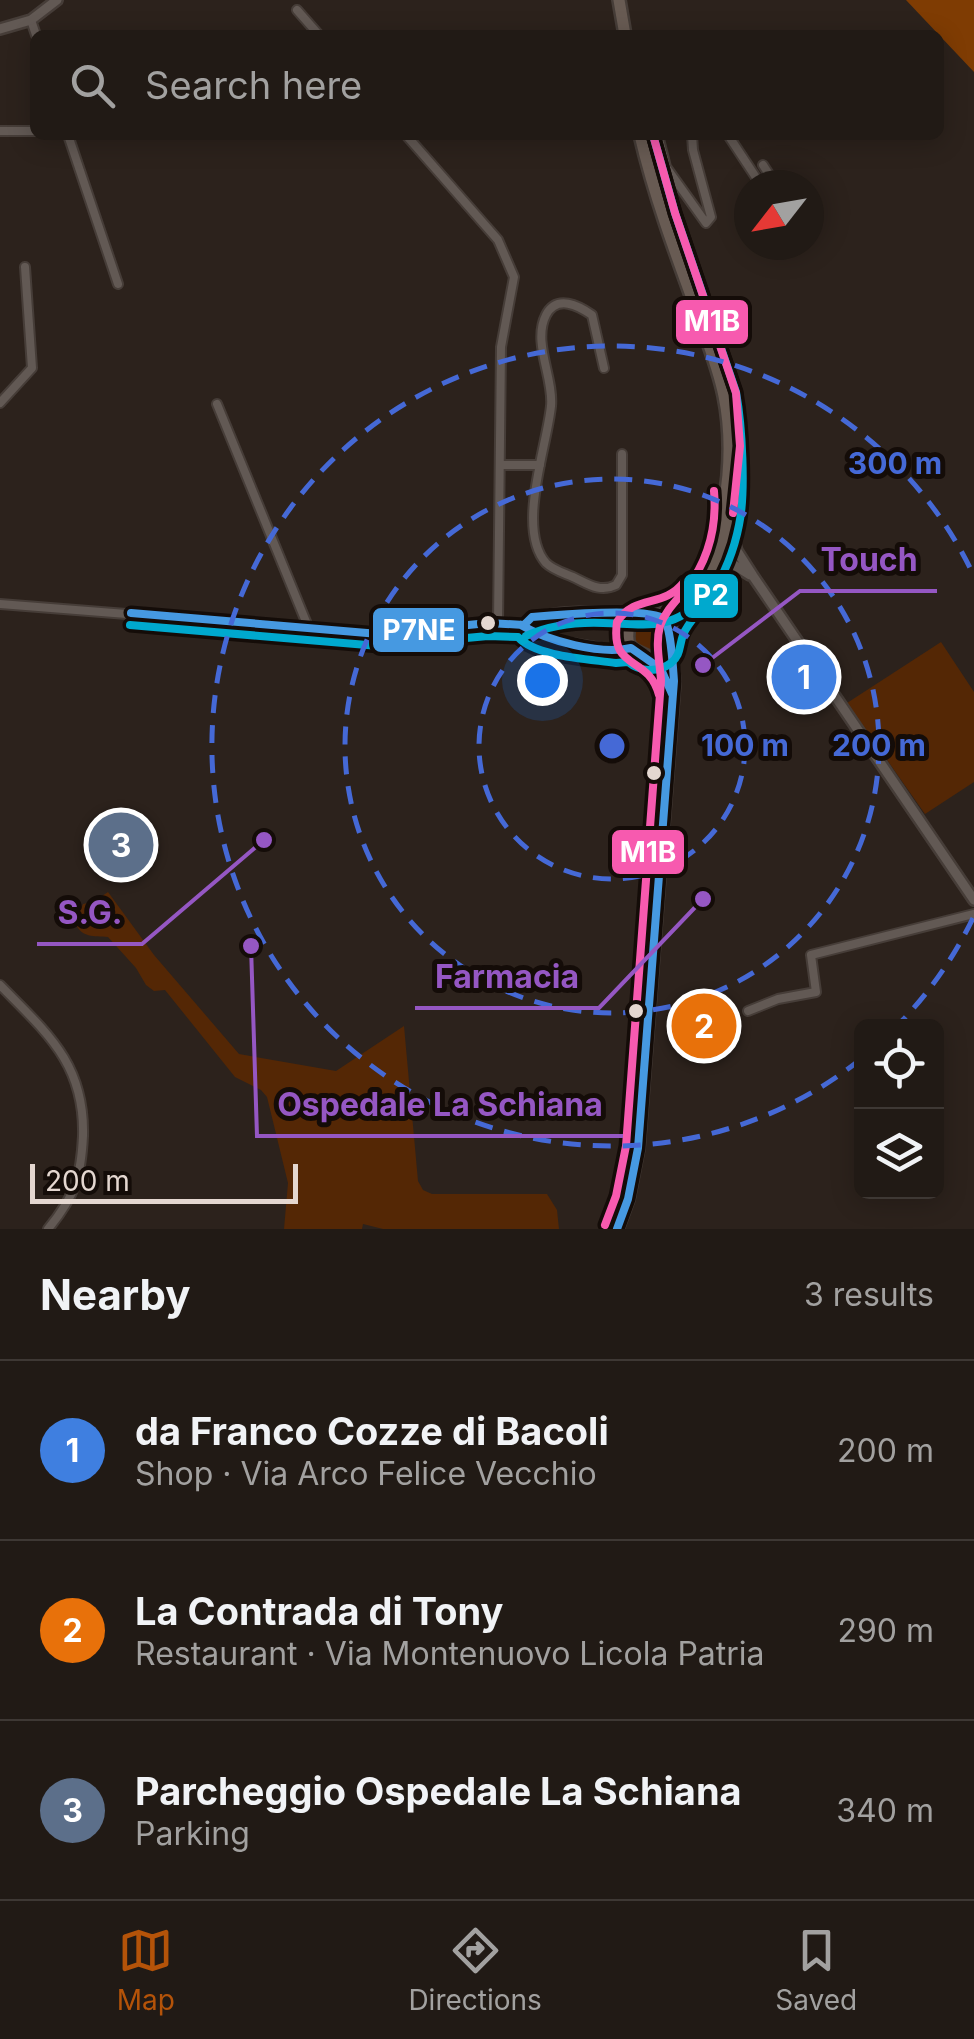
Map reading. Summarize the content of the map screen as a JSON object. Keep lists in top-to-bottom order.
{
  "places": [
    "Touch",
    "S.G.",
    "Farmacia",
    "Ospedale La Schiana"
  ],
  "lines": ["transit line P2", "transit line M1B", "transit line P7NE"],
  "scale_bar": "200 m",
  "north": "bottom left",
  "page": {
    "search": "Search here",
    "pins": ["1", "3", "2"],
    "scale": "200 m",
    "heading": ["Nearby", "3 results"],
    "list": [
      {
        "mark": "1",
        "name": "da Franco Cozze di Bacoli",
        "note": "Shop · Via Arco Felice Vecchio",
        "value": "200 m"
      },
      {
        "mark": "2",
        "name": "La Contrada di Tony",
        "note": "Restaurant · Via Montenuovo Licola Patria",
        "value": "290 m"
      },
      {
        "mark": "3",
        "name": "Parcheggio Ospedale La Schiana",
        "note": "Parking",
        "value": "340 m"
      }
    ],
    "nav": ["Map", "Directions", "Saved"]
  },
  "rings": ["300 m", "100 m", "200 m"]
}
